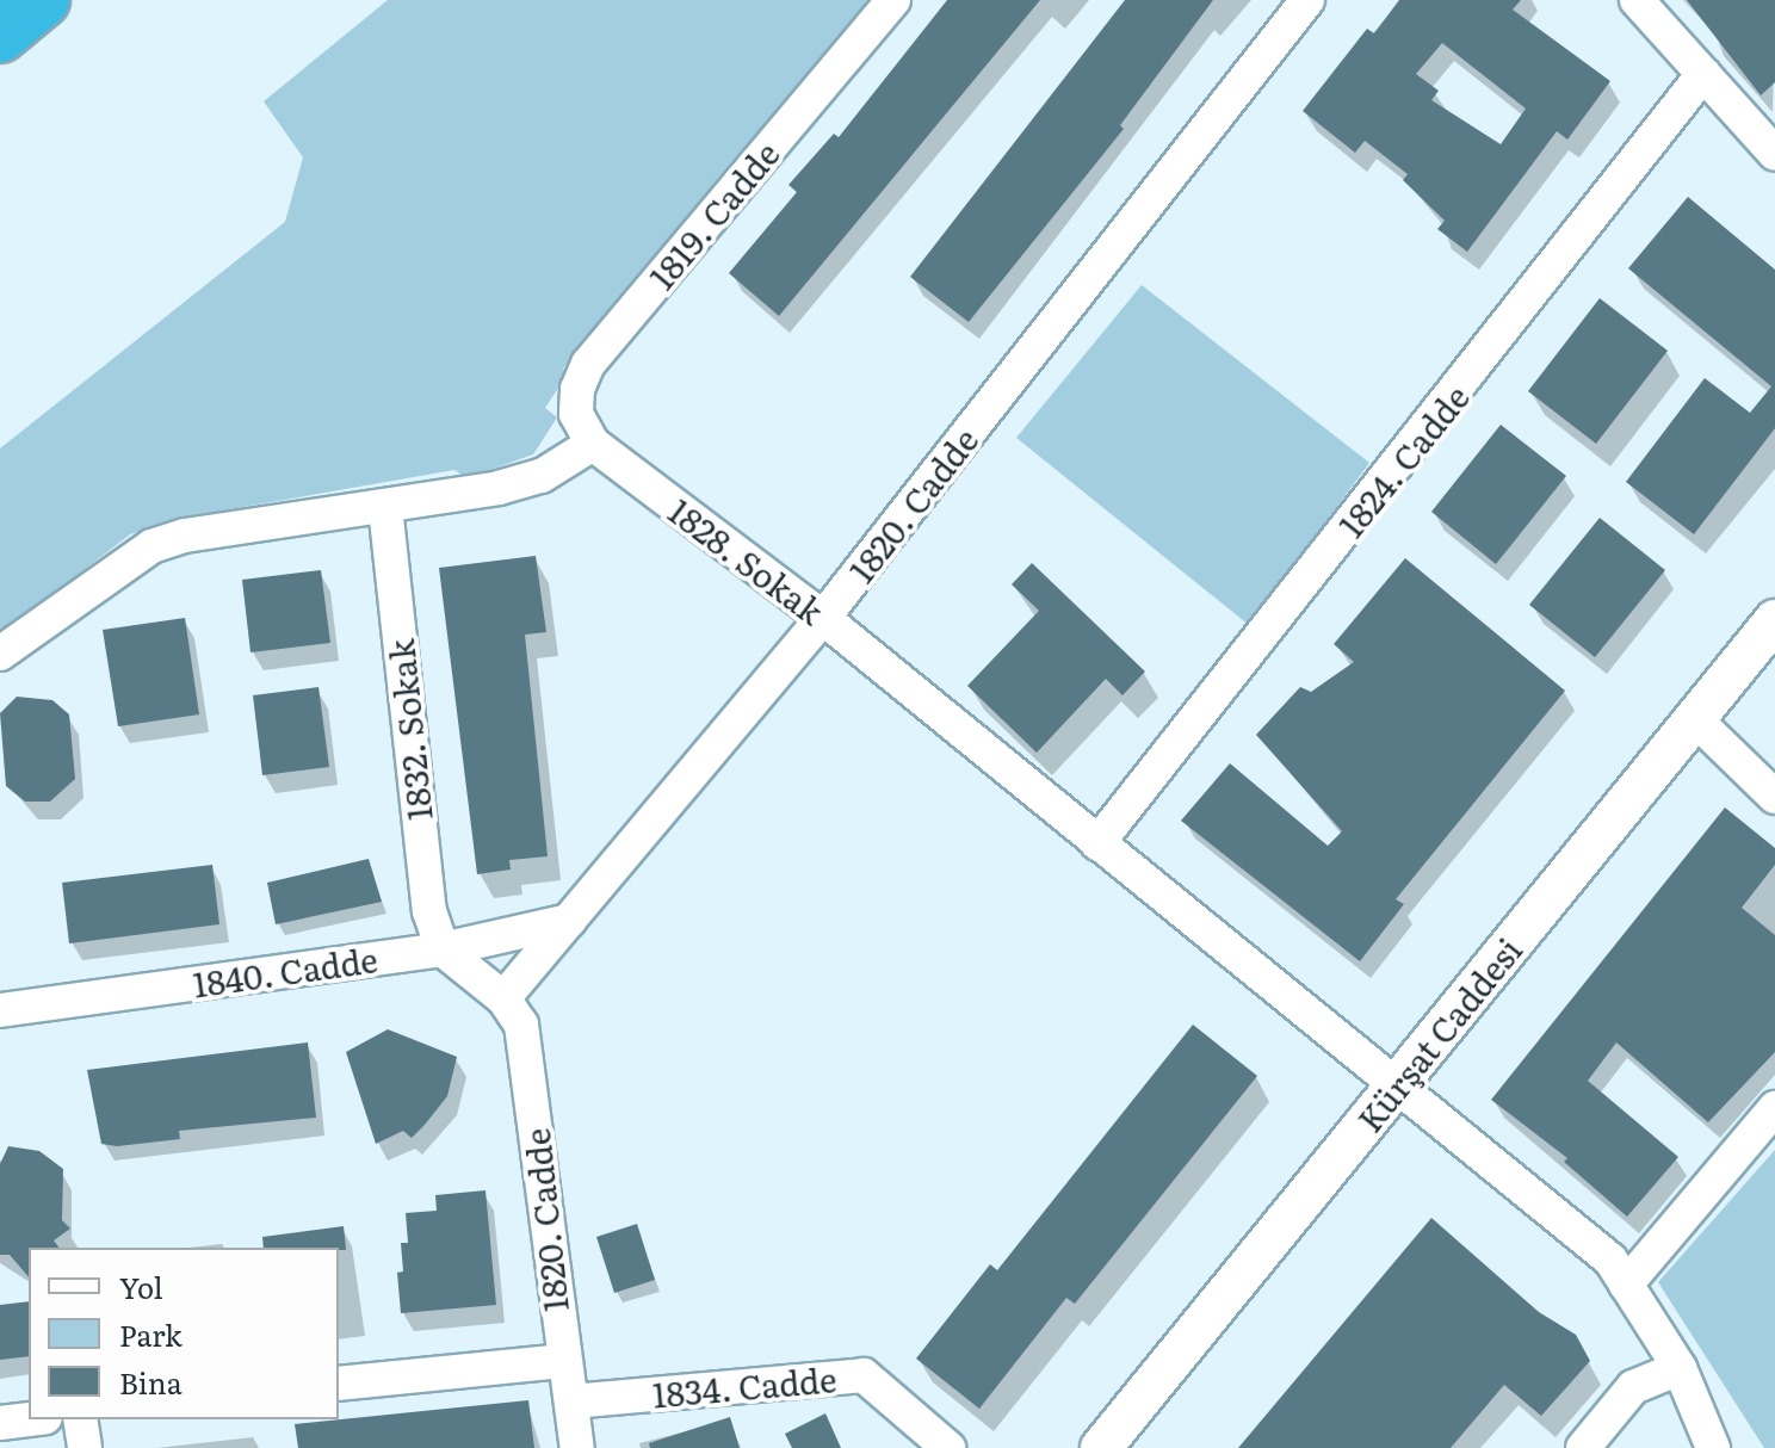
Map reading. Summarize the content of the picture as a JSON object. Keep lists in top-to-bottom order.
{
  "streets": {
    "street": [
      "1819. Cadde",
      "1824. Cadde",
      "1820. Cadde",
      "1828. Sokak",
      "1832. Sokak",
      "1840. Cadde",
      "Kürşat Caddesi",
      "1834. Cadde"
    ]
  },
  "crossings": [
    ["1819. Cadde", "1828. Sokak"],
    ["1824. Cadde", "1828. Sokak"],
    ["1820. Cadde", "1828. Sokak"],
    ["1820. Cadde", "1832. Sokak"],
    ["1820. Cadde", "1840. Cadde"],
    ["1820. Cadde", "1834. Cadde"],
    ["1828. Sokak", "Kürşat Caddesi"],
    ["1832. Sokak", "1840. Cadde"]
  ],
  "legend": ["Yol", "Park", "Bina"]
}
